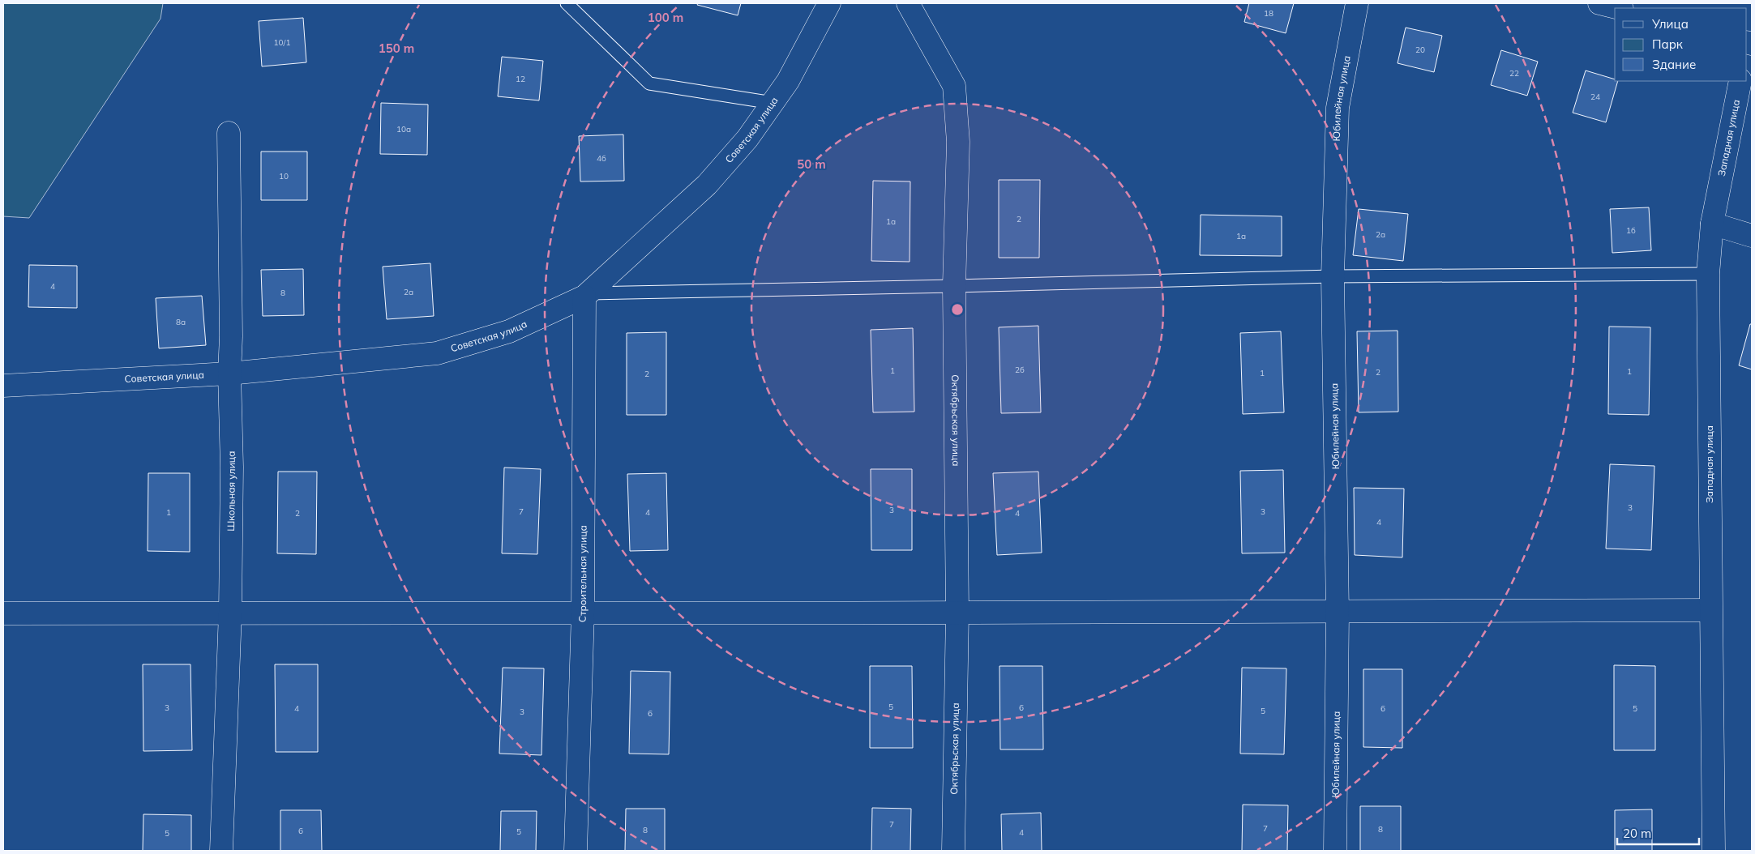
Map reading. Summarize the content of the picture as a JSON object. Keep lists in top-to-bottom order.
{
  "streets": {
    "street": [
      "Юбилейная улица",
      "Советская улица",
      "Западная улица",
      "Октябрьская улица",
      "Школьная улица",
      "Строительная улица"
    ]
  },
  "crossings": [
    ["Советская улица", "Школьная улица"],
    ["Советская улица", "Строительная улица"]
  ],
  "house_numbers": [
    "18",
    "10/1",
    "20",
    "22",
    "12",
    "24",
    "10а",
    "4б",
    "10",
    "2",
    "1а",
    "1б",
    "2а",
    "1а",
    "4",
    "2а",
    "8",
    "8а",
    "2б",
    "1",
    "1",
    "2",
    "1",
    "2",
    "3",
    "3",
    "7",
    "3",
    "1",
    "4",
    "2",
    "4",
    "4",
    "5",
    "3",
    "6",
    "4",
    "6",
    "5",
    "5",
    "3",
    "6",
    "7",
    "7",
    "8",
    "8",
    "6",
    "5",
    "4",
    "5"
  ],
  "legend": ["Улица", "Парк", "Здание"],
  "scale_bar": "20 m",
  "rings": ["100 m", "150 m", "50 m"]
}
